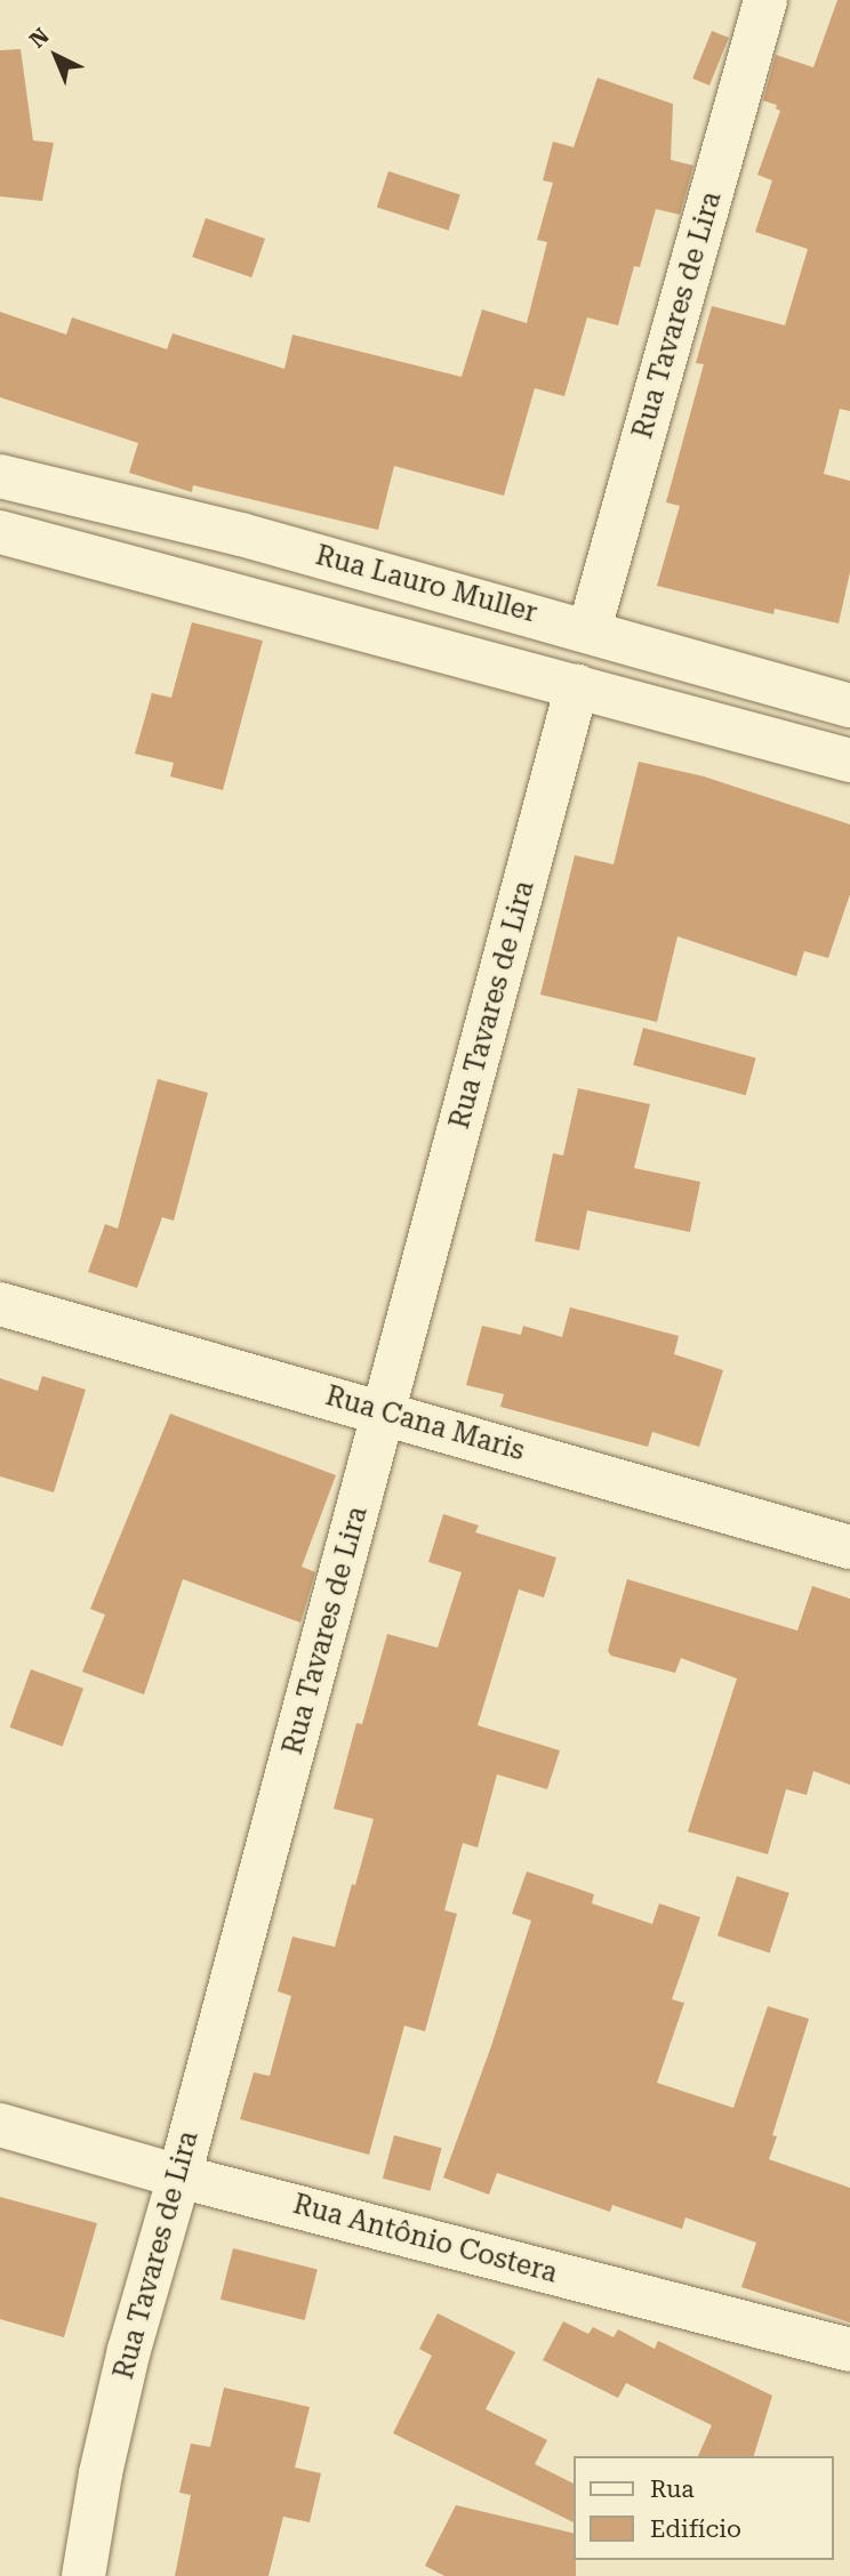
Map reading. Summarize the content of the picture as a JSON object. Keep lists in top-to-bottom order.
{
  "streets": {
    "street": [
      "Rua Tavares de Lira",
      "Rua Lauro Muller",
      "Rua Cana Maris",
      "Rua Antônio Costera"
    ]
  },
  "crossings": [
    ["Rua Tavares de Lira", "Rua Lauro Muller"],
    ["Rua Tavares de Lira", "Rua Cana Maris"],
    ["Rua Tavares de Lira", "Rua Antônio Costera"]
  ],
  "legend": ["Rua", "Edifício"],
  "north": "top left"
}
